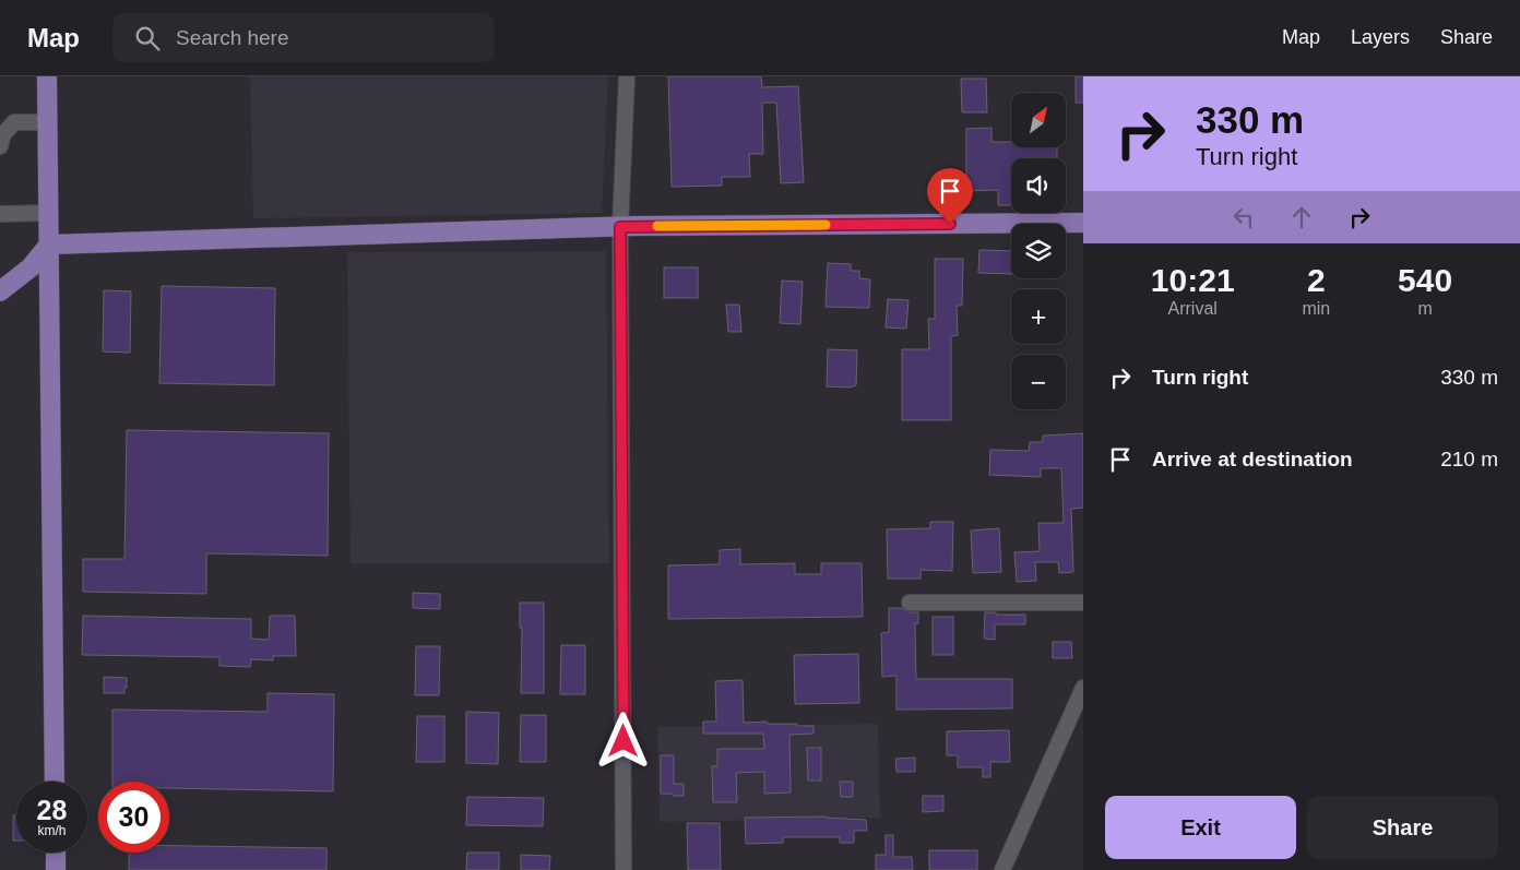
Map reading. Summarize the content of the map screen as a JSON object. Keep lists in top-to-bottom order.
{
  "north": "top right",
  "page": {
    "header": "Map",
    "search": "Search here",
    "nav": ["Map", "Layers", "Share"],
    "turn": ["330 m", "Turn right"],
    "map_buttons": ["+", "−"],
    "eta": [
      "10:21",
      "Arrival",
      "2",
      "min",
      "540",
      "m"
    ],
    "list": [
      {
        "name": "Turn right",
        "value": "330 m"
      },
      {
        "name": "Arrive at destination",
        "value": "210 m"
      }
    ],
    "speed": "28 km/h",
    "limit": "30",
    "buttons": ["Exit", "Share"]
  }
}
